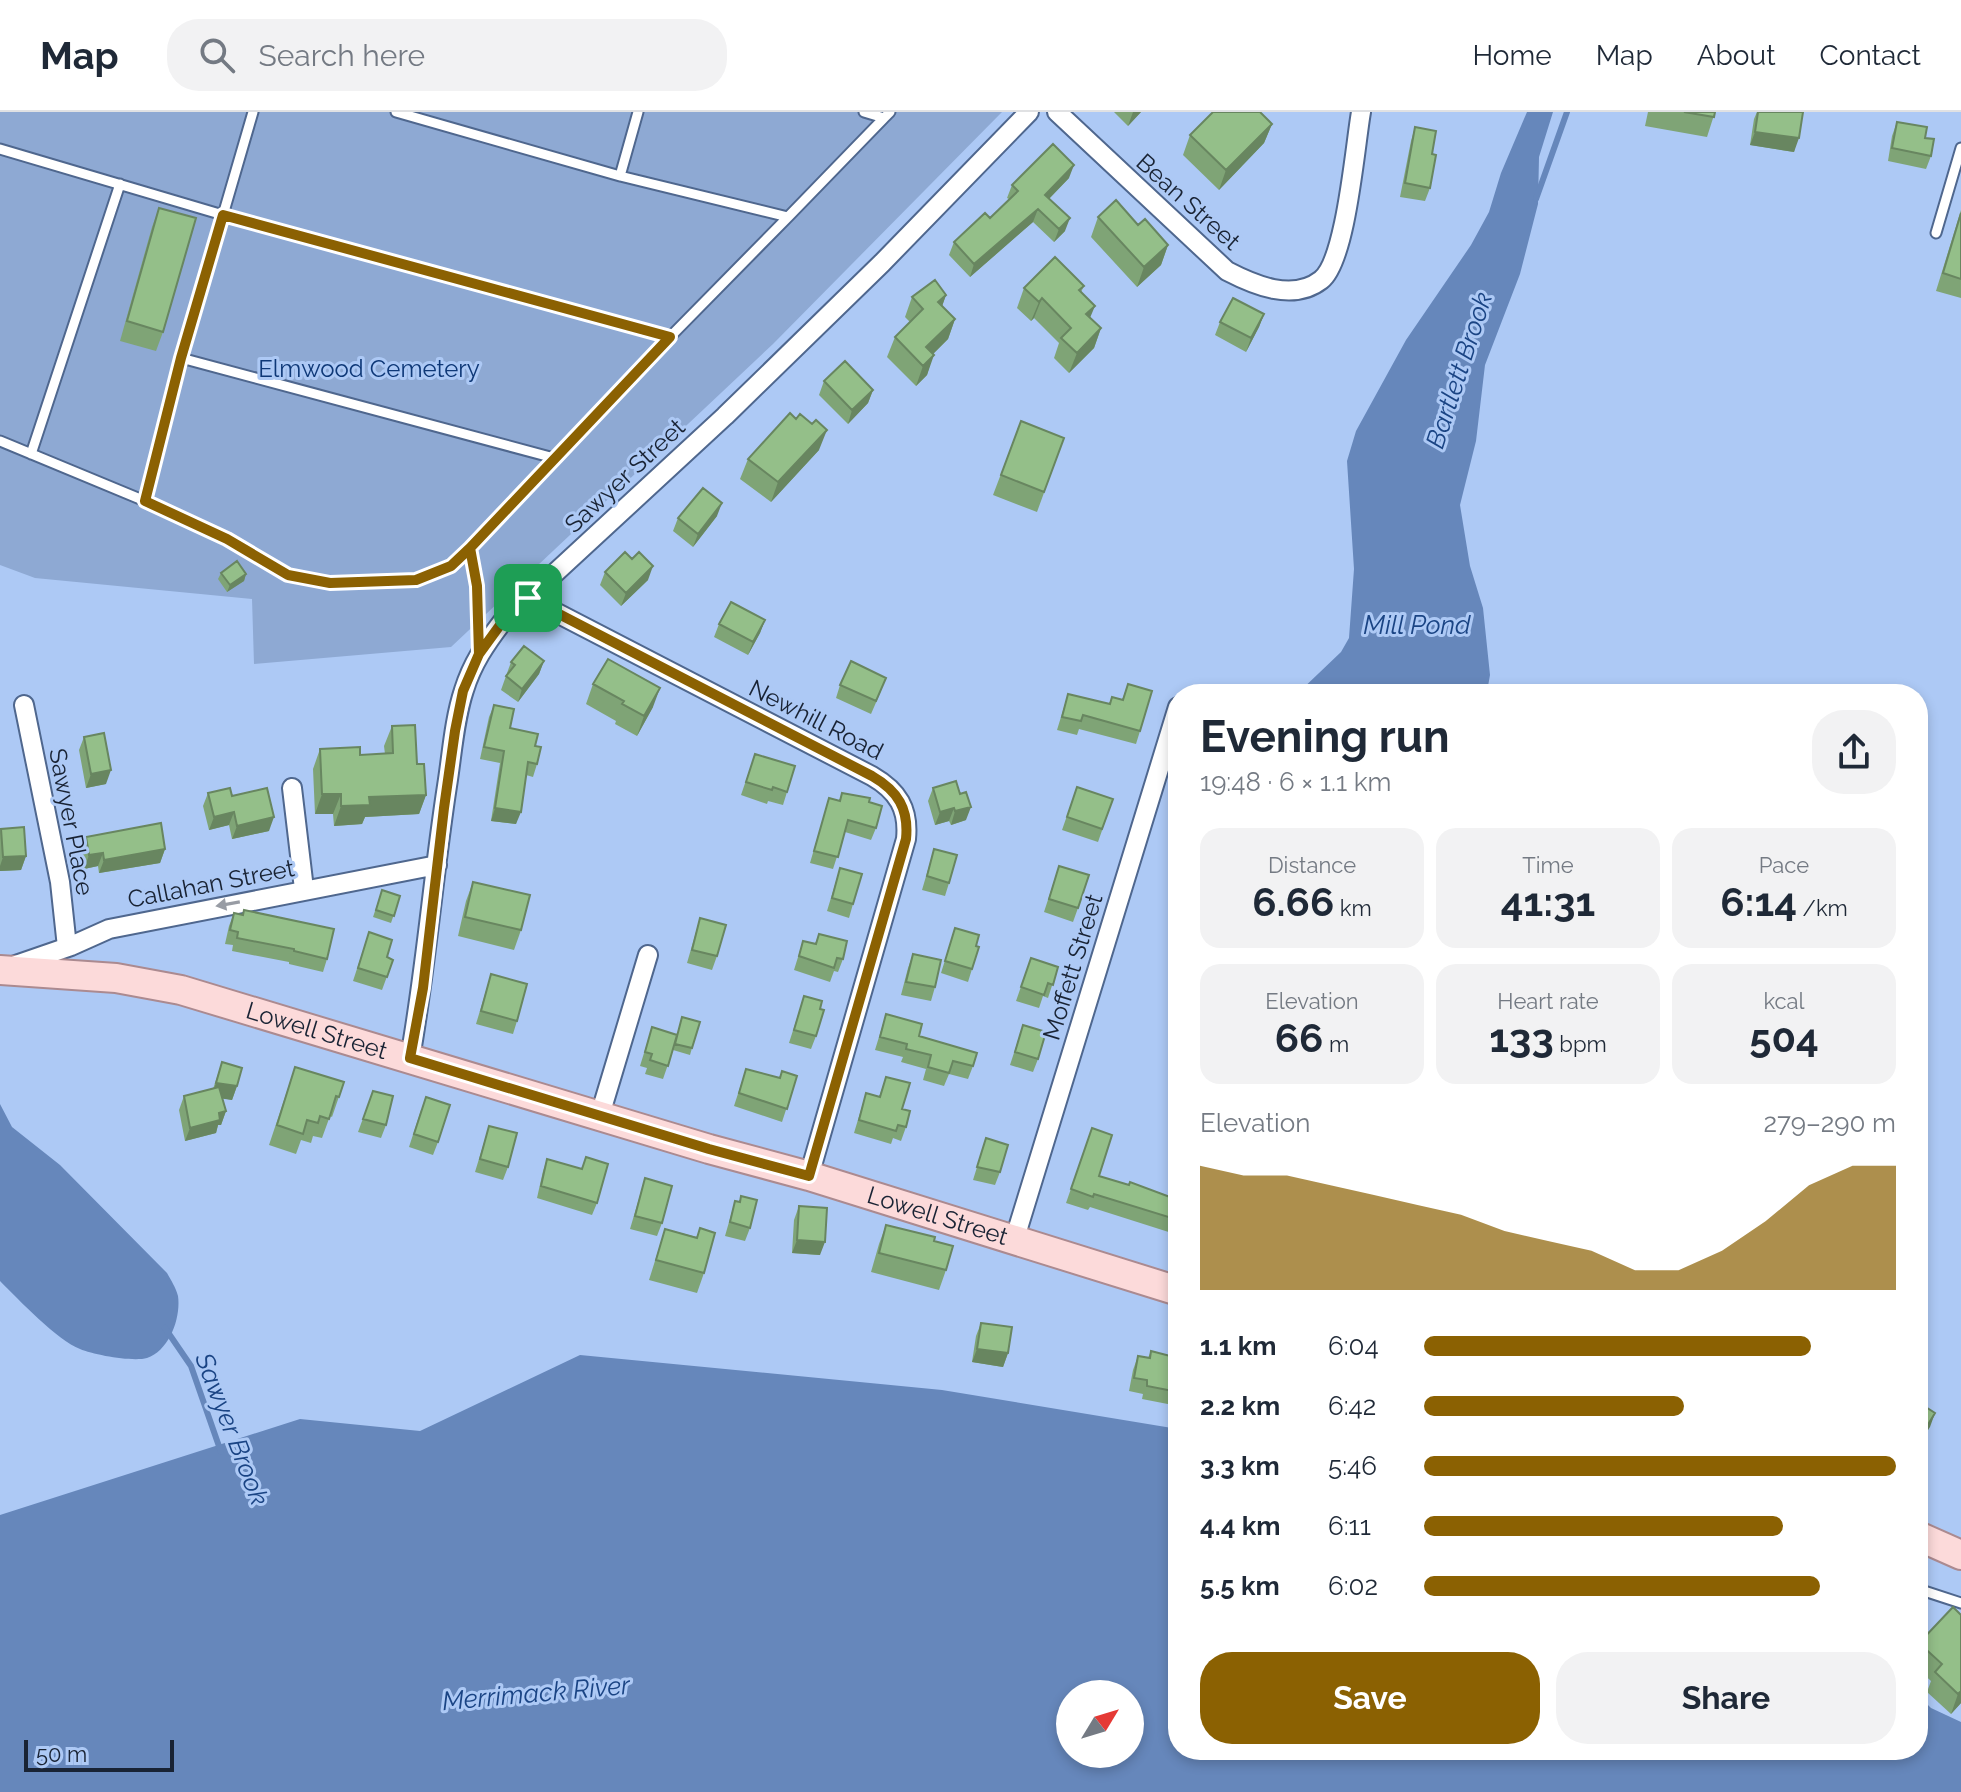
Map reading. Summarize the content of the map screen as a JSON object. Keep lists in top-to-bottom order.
{
  "streets": {
    "main road": ["Lowell Street"],
    "street": [
      "Bean Street",
      "Sawyer Street",
      "Newhill Road",
      "Sawyer Place",
      "Callahan Street",
      "Moffett Street"
    ]
  },
  "crossings": [
    ["Sawyer Street", "Newhill Road"],
    ["Sawyer Street", "Callahan Street"],
    ["Sawyer Street", "Lowell Street"],
    ["Newhill Road", "Lowell Street"],
    ["Sawyer Place", "Callahan Street"],
    ["Callahan Street", "Lowell Street"],
    ["Moffett Street", "Lowell Street"]
  ],
  "one_way": ["Callahan Street"],
  "water": [
    "Bartlett Brook",
    "Mill Pond",
    "Sawyer Brook",
    "Merrimack River"
  ],
  "parks": ["Elmwood Cemetery"],
  "scale_bar": "50 m",
  "north": "top right",
  "page": {
    "header": "Map",
    "search": "Search here",
    "nav": [
      "Home",
      "Map",
      "About",
      "Contact"
    ],
    "heading": ["Evening run", "19:48 · 6 × 1.1 km"],
    "stats": [
      ["Distance", "6.66 km"],
      ["Time", "41:31"],
      ["Pace", "6:14 /km"],
      ["Elevation", "66 m"],
      ["Heart rate", "133 bpm"],
      ["kcal", "504"]
    ],
    "chart": ["Elevation", "279–290 m"],
    "list": [
      {
        "name": "1.1 km",
        "note": "6:04"
      },
      {
        "name": "2.2 km",
        "note": "6:42"
      },
      {
        "name": "3.3 km",
        "note": "5:46"
      },
      {
        "name": "4.4 km",
        "note": "6:11"
      },
      {
        "name": "5.5 km",
        "note": "6:02"
      }
    ],
    "buttons": ["Save", "Share"],
    "scale": "50 m"
  }
}
